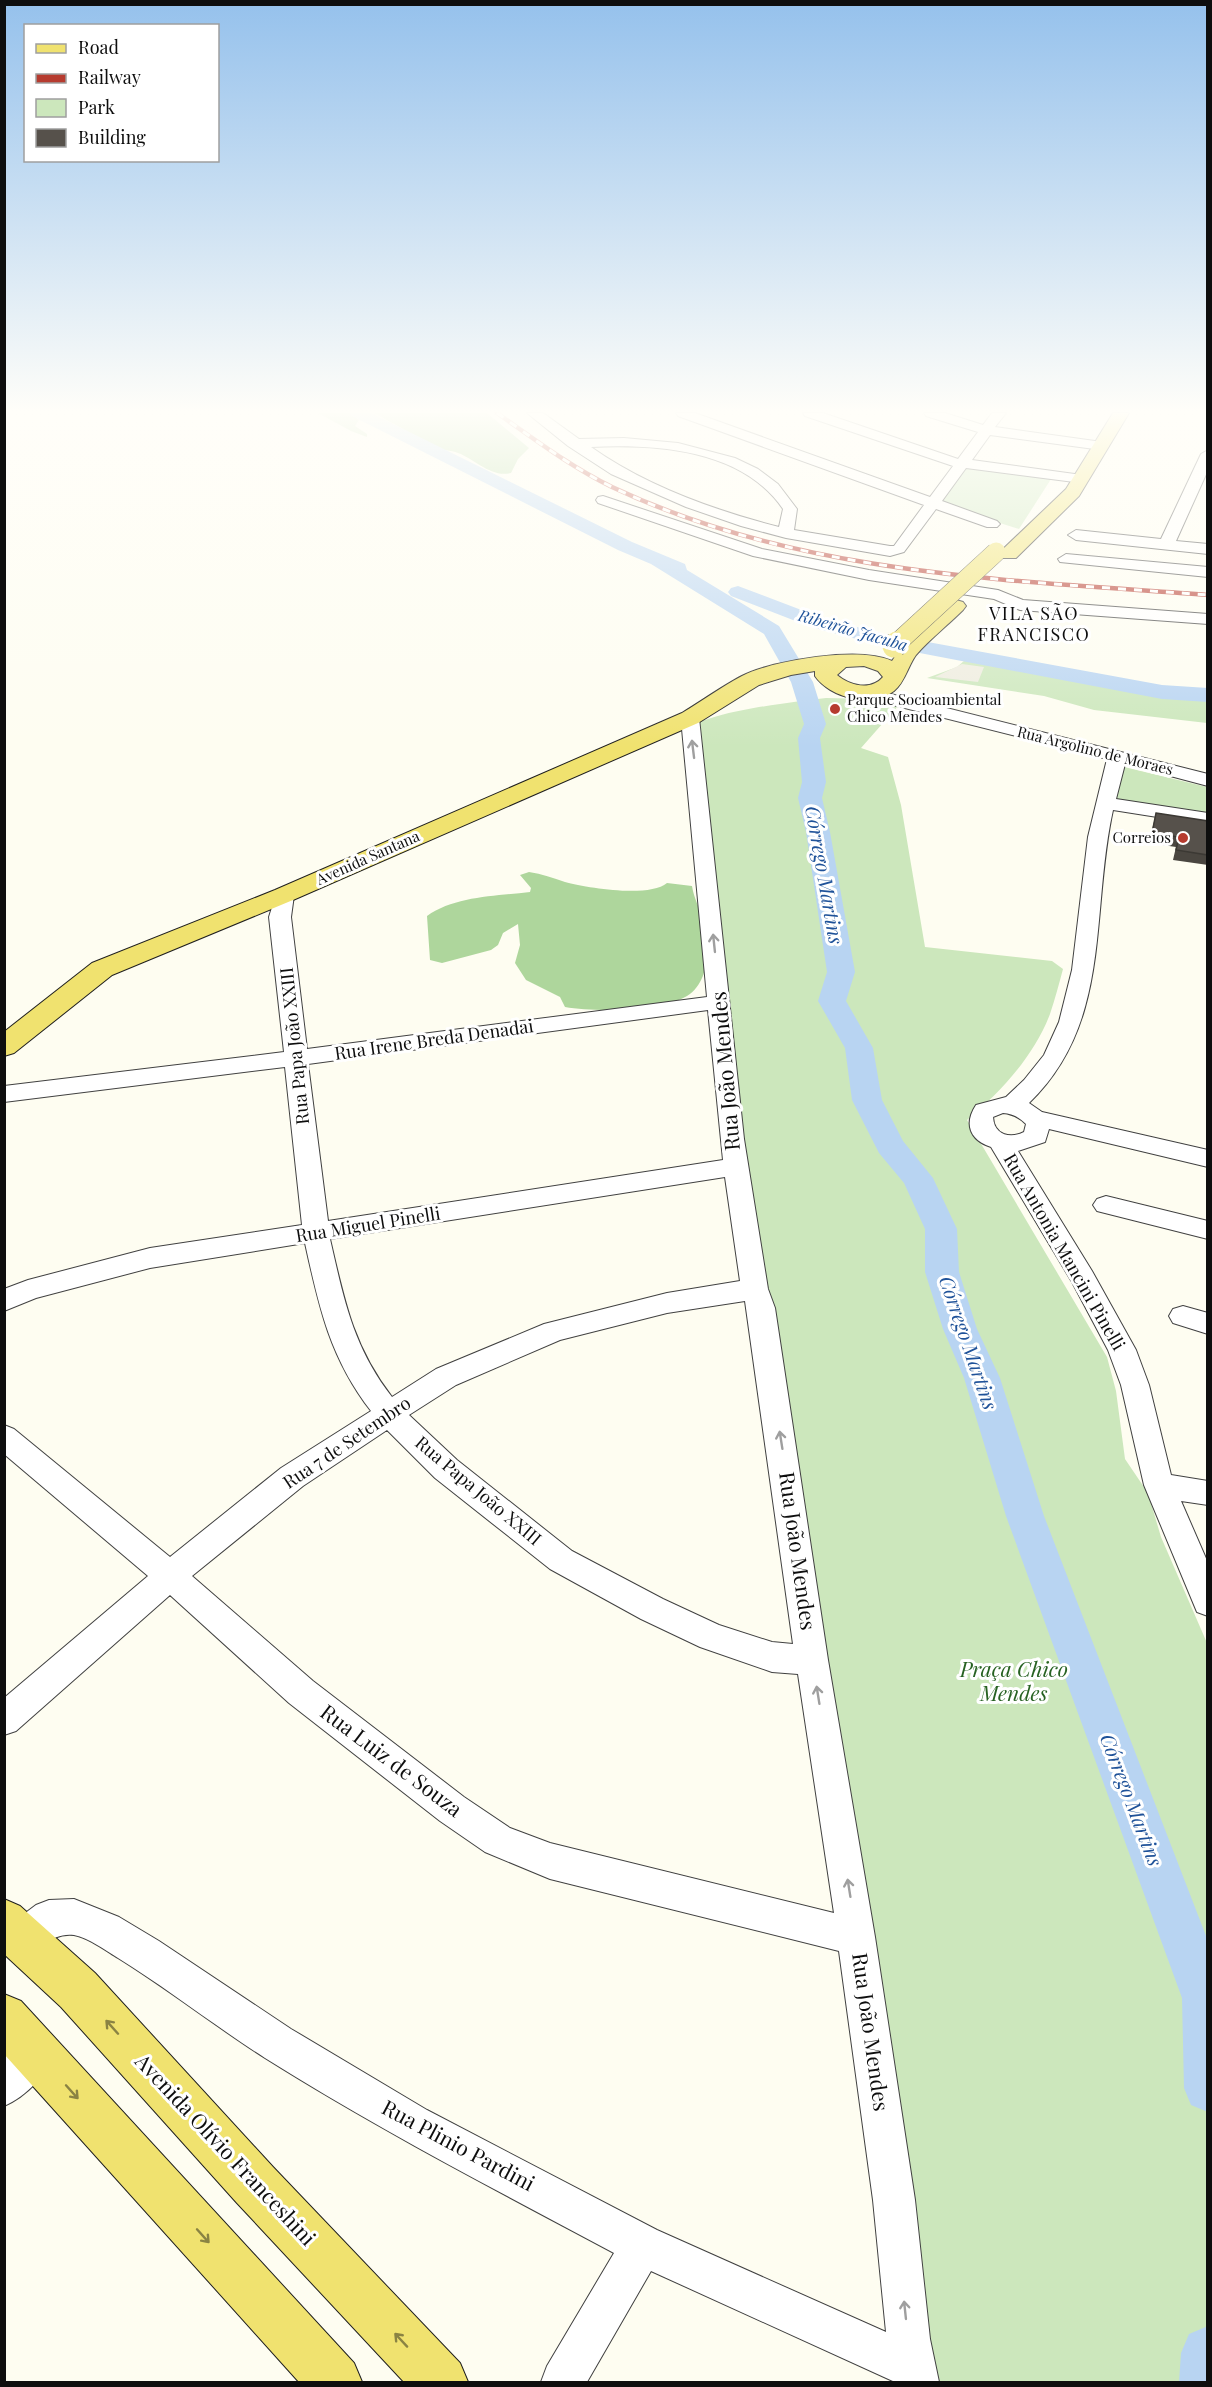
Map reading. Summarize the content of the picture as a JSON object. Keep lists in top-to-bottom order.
{
  "streets": {
    "main road": ["Avenida Santana", "Avenida Olívio Franceshini"],
    "street": [
      "Rua Argolino de Moraes",
      "Rua Irene Breda Denadai",
      "Rua Papa João XXIII",
      "Rua João Mendes",
      "Rua Miguel Pinelli",
      "Rua Antonia Mancini Pinelli",
      "Rua 7 de Setembro",
      "Rua Luiz de Souza",
      "Rua Plinio Pardini"
    ]
  },
  "crossings": [
    ["Rua Argolino de Moraes", "Avenida Santana"],
    ["Avenida Santana", "Rua Papa João XXIII"],
    ["Avenida Santana", "Rua João Mendes"],
    ["Rua Irene Breda Denadai", "Rua Papa João XXIII"],
    ["Rua Irene Breda Denadai", "Rua João Mendes"],
    ["Rua Papa João XXIII", "Rua João Mendes"],
    ["Rua Papa João XXIII", "Rua Miguel Pinelli"],
    ["Rua Papa João XXIII", "Rua 7 de Setembro"],
    ["Rua João Mendes", "Rua Miguel Pinelli"],
    ["Rua João Mendes", "Rua 7 de Setembro"],
    ["Rua João Mendes", "Rua Luiz de Souza"],
    ["Rua João Mendes", "Rua Plinio Pardini"],
    ["Rua 7 de Setembro", "Rua Luiz de Souza"],
    ["Rua Plinio Pardini", "Avenida Olívio Franceshini"]
  ],
  "one_way": ["Rua João Mendes"],
  "districts": ["VILA SÃO FRANCISCO"],
  "water": ["Ribeirão Jacuba", "Córrego Martins"],
  "parks": ["Praça Chico Mendes"],
  "places": ["Parque Socioambiental Chico Mendes", "Correios"],
  "legend": [
    "Road",
    "Railway",
    "Park",
    "Building"
  ]
}
